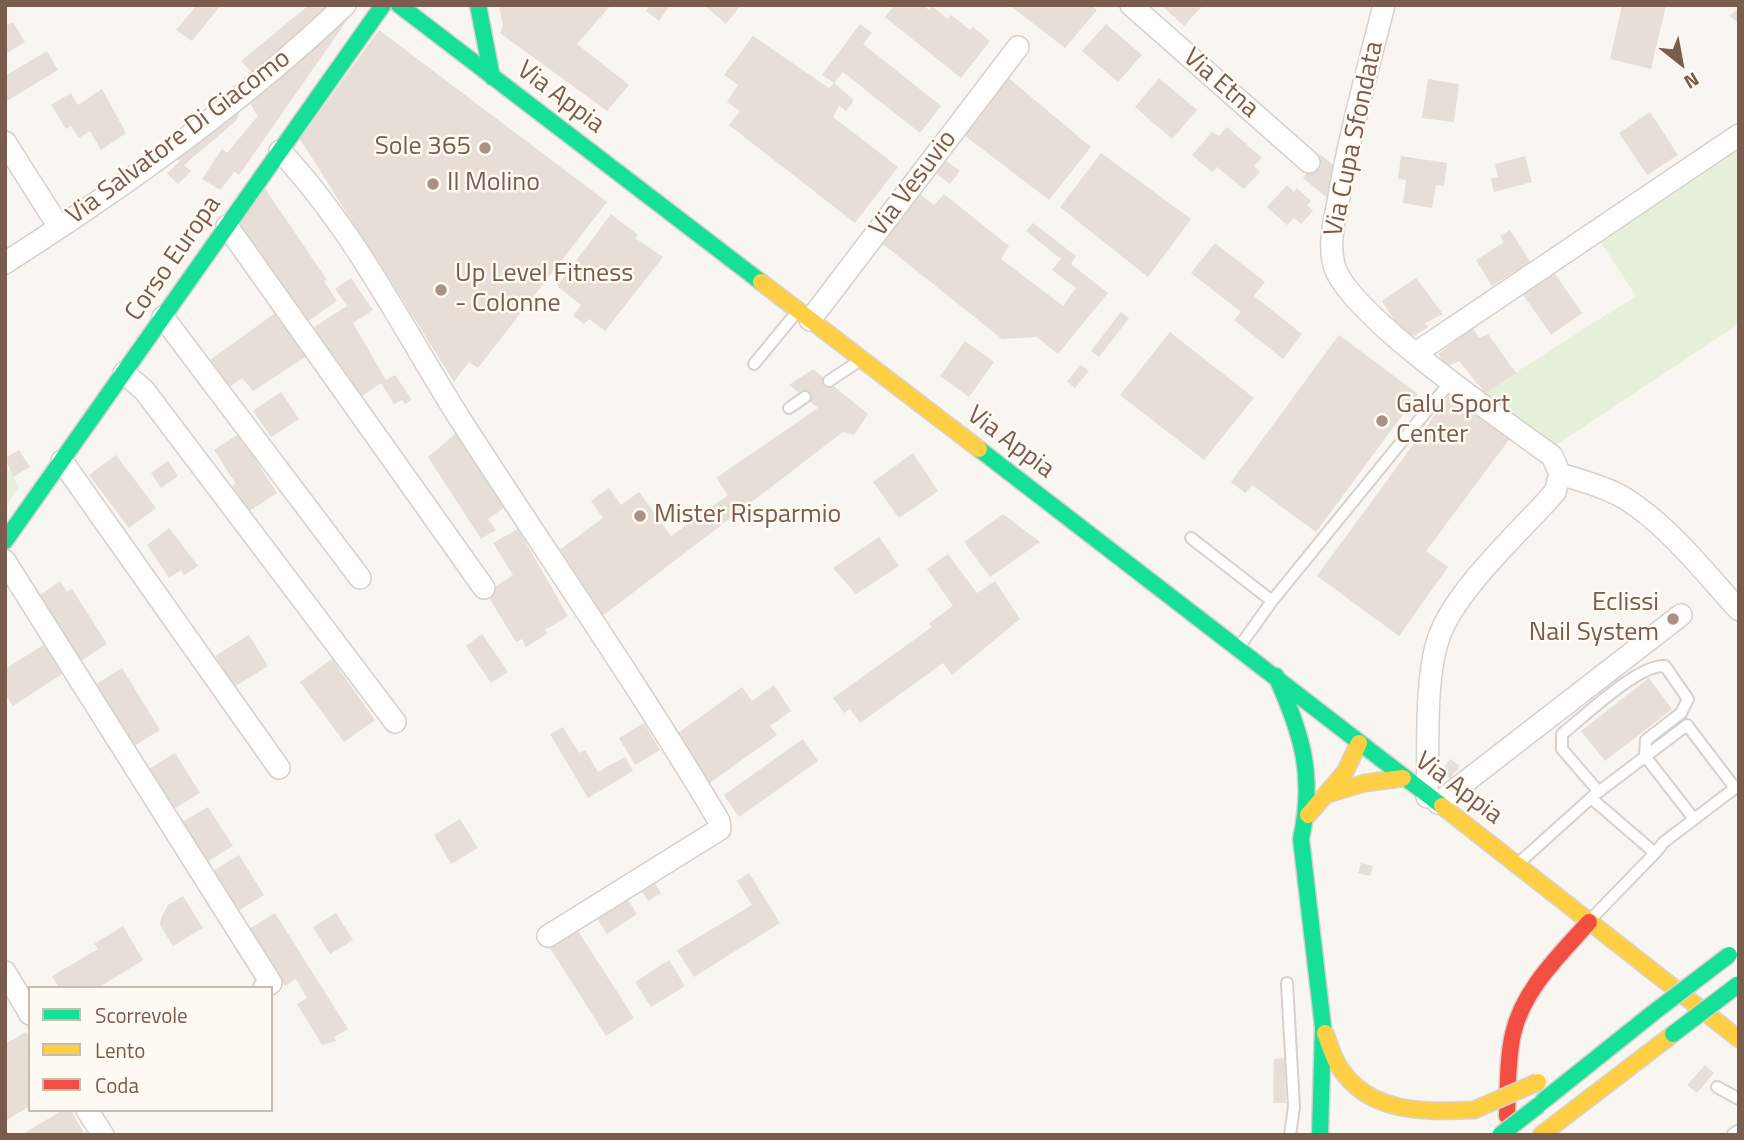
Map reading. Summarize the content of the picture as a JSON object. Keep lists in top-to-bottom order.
{
  "streets": {
    "main road": ["Via Appia", "Corso Europa"],
    "street": [
      "Via Etna",
      "Via Salvatore Di Giacomo",
      "Via Cupa Sfondata",
      "Via Vesuvio"
    ]
  },
  "crossings": [
    ["Via Appia", "Via Vesuvio"]
  ],
  "places": [
    "Sole 365",
    "Il Molino",
    "Up Level Fitness - Colonne",
    "Galu Sport Center",
    "Mister Risparmio",
    "Eclissi Nail System"
  ],
  "legend": ["Scorrevole", "Lento", "Coda"],
  "north": "bottom right"
}
